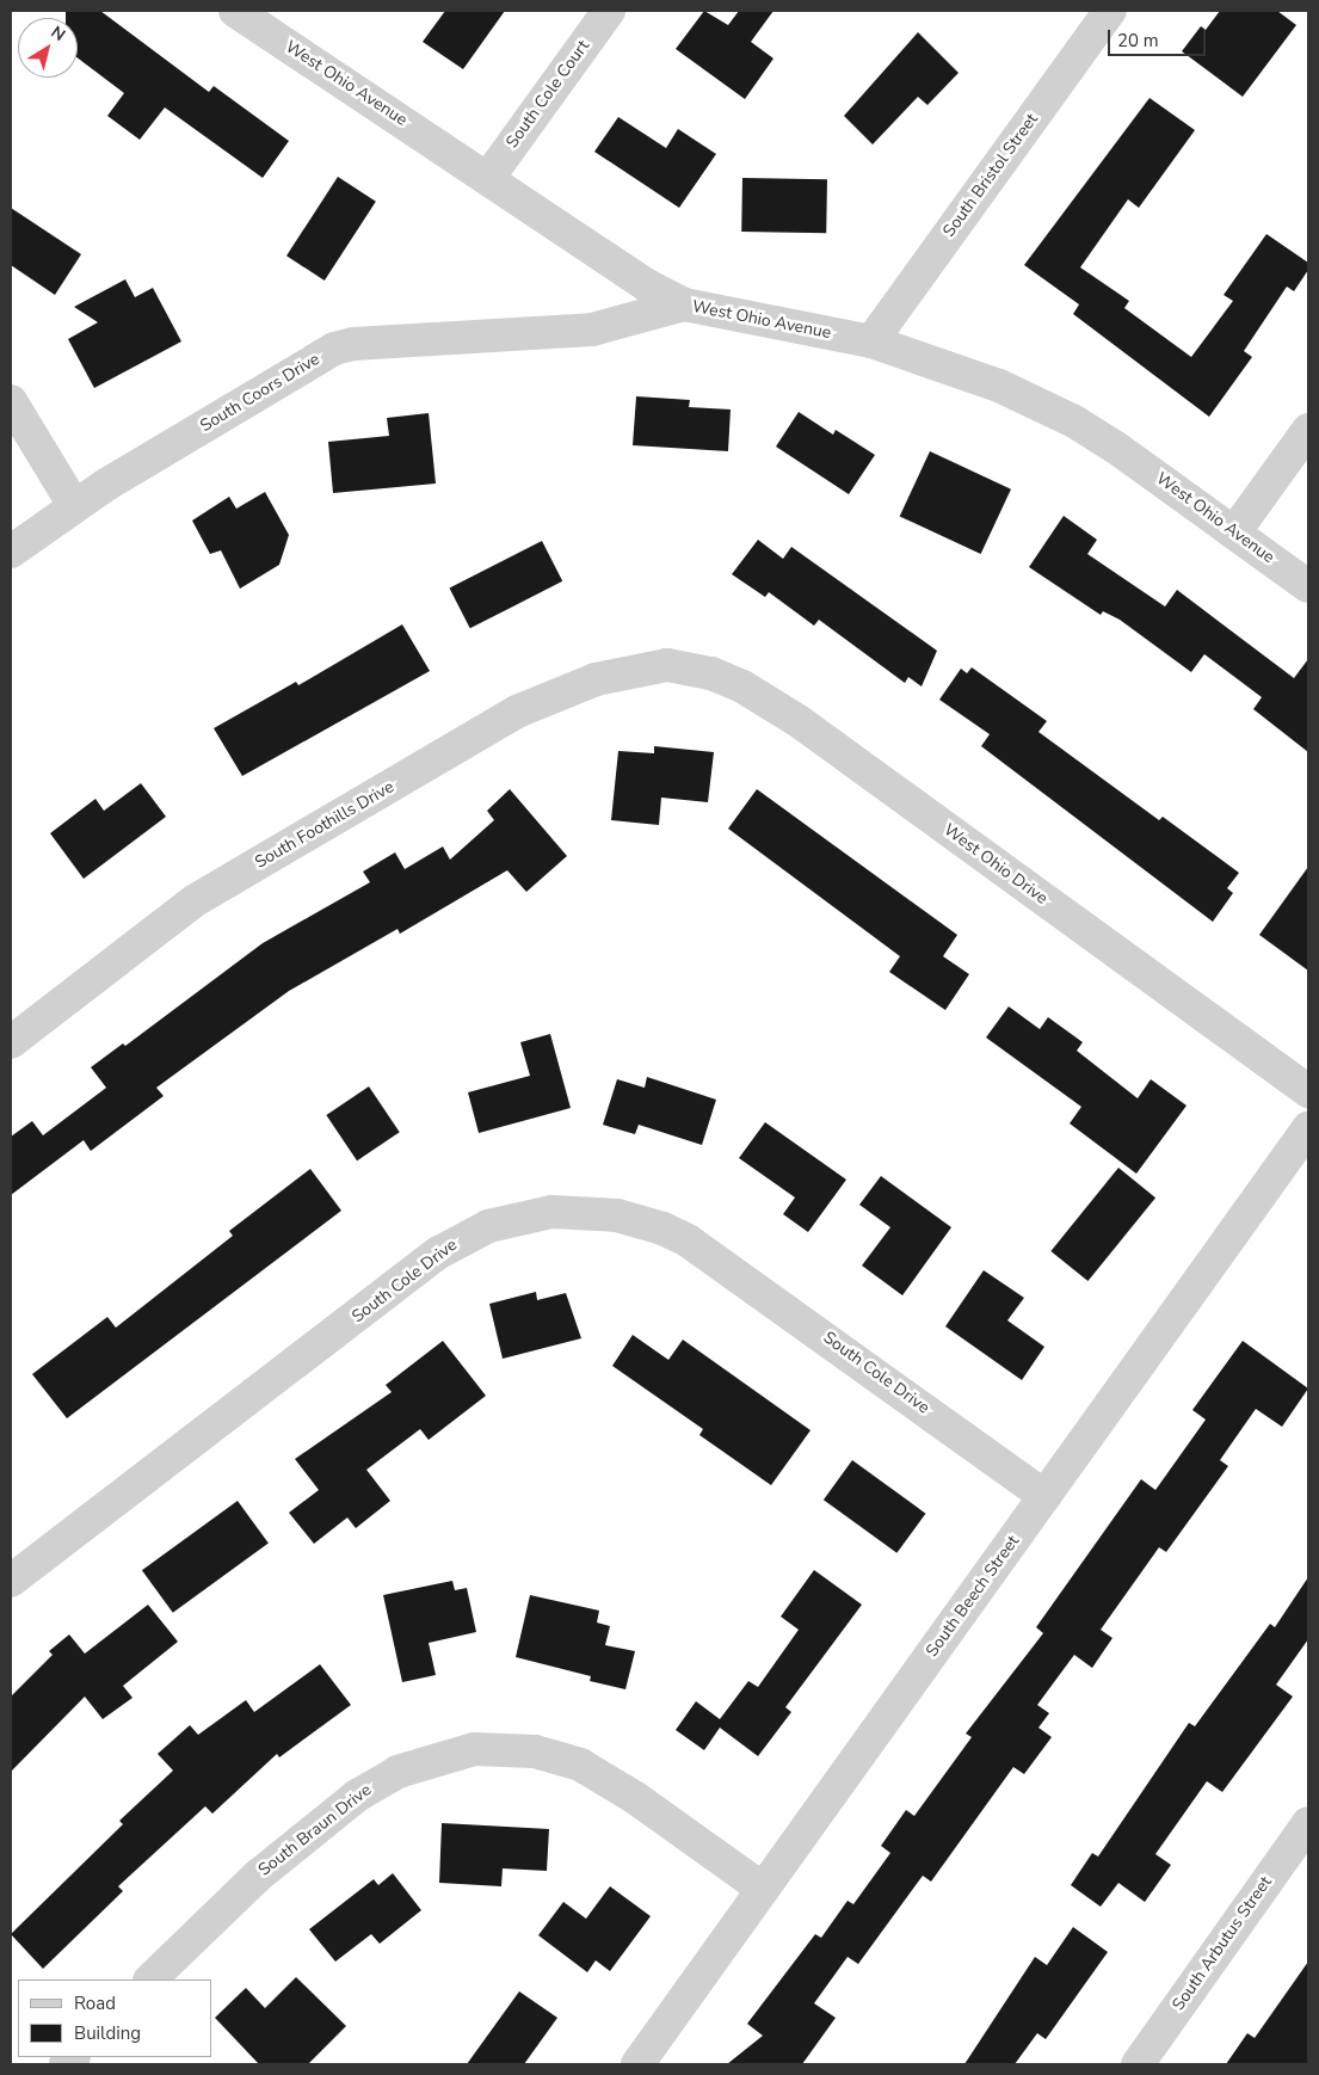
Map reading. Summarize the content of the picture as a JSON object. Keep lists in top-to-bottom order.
{
  "streets": {
    "street": [
      "West Ohio Avenue",
      "South Cole Court",
      "South Bristol Street",
      "South Coors Drive",
      "South Foothills Drive",
      "West Ohio Drive",
      "South Cole Drive",
      "South Beech Street",
      "South Braun Drive",
      "South Arbutus Street"
    ]
  },
  "crossings": [
    ["West Ohio Avenue", "South Cole Court"],
    ["West Ohio Avenue", "South Bristol Street"],
    ["West Ohio Avenue", "South Coors Drive"],
    ["South Foothills Drive", "West Ohio Drive"],
    ["South Cole Drive", "South Beech Street"],
    ["South Beech Street", "South Braun Drive"]
  ],
  "legend": ["Road", "Building"],
  "scale_bar": "20 m",
  "north": "top right"
}
